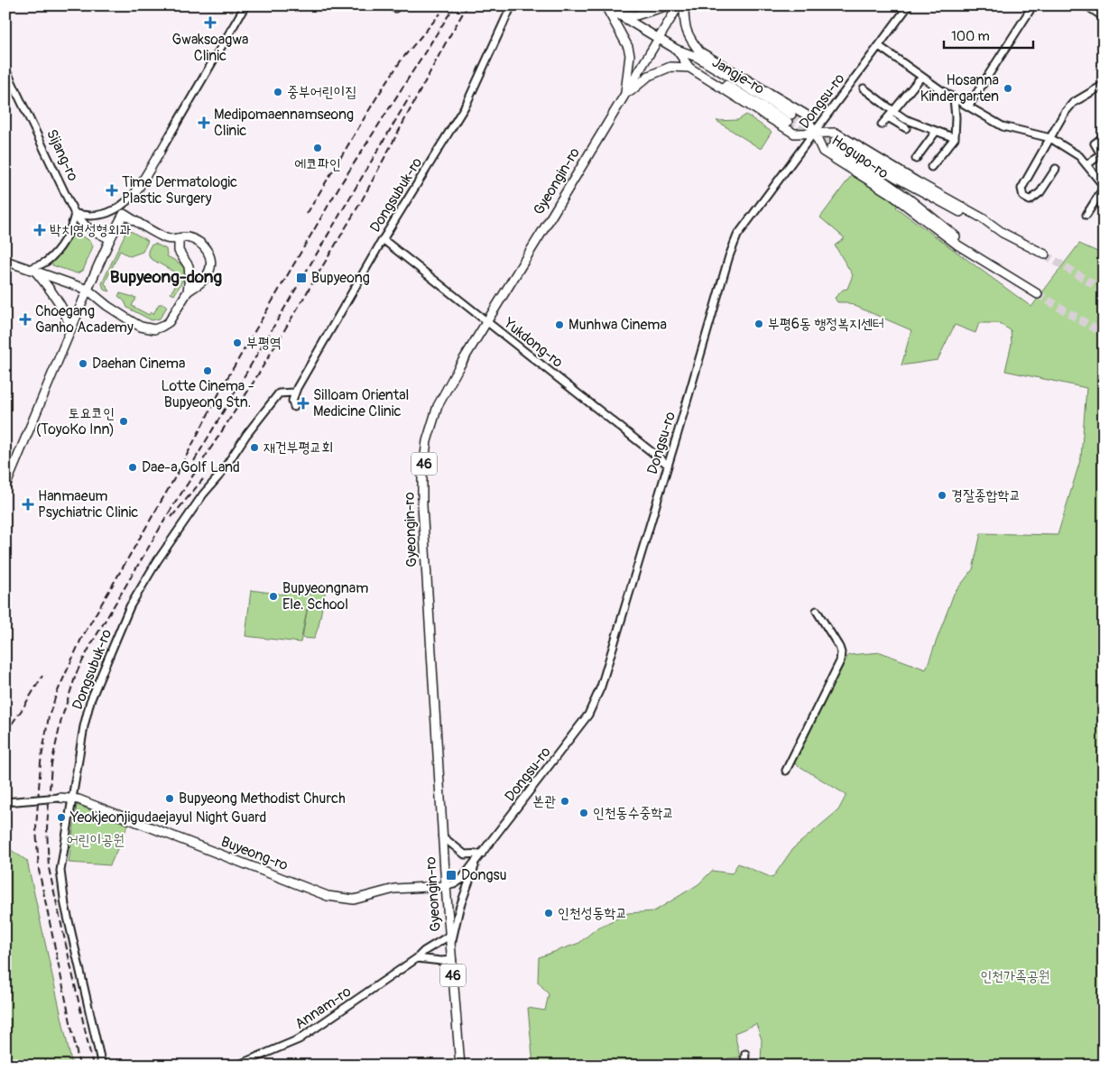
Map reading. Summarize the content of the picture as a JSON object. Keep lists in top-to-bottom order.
{
  "streets": {
    "main road": [
      "Jangje-ro",
      "Sijang-ro",
      "Hogupo-ro",
      "Gyeongin-ro",
      "46",
      "Buyeong-ro"
    ],
    "street": [
      "Dongsu-ro",
      "Dongsubuk-ro",
      "Yukdong-ro",
      "Annam-ro"
    ]
  },
  "crossings": [
    ["Jangje-ro", "Gyeongin-ro"],
    ["Dongsu-ro", "Hogupo-ro"],
    ["Dongsu-ro", "Gyeongin-ro"],
    ["Dongsu-ro", "Yukdong-ro"],
    ["Dongsu-ro", "Buyeong-ro"],
    ["Gyeongin-ro", "Yukdong-ro"],
    ["Gyeongin-ro", "Buyeong-ro"],
    ["Gyeongin-ro", "Annam-ro"],
    ["Dongsubuk-ro", "Yukdong-ro"],
    ["Dongsubuk-ro", "Buyeong-ro"]
  ],
  "districts": ["Bupyeong-dong"],
  "parks": ["어린이공원", "인천가족공원"],
  "places": {
    "health": [
      "Gwaksoagwa Clinic",
      "Medipomaennamseong Clinic",
      "Time Dermatologic Plastic Surgery",
      "박치영성형외과",
      "Choegang Ganho Academy",
      "Silloam Oriental Medicine Clinic",
      "Hanmaeum Psychiatric Clinic"
    ],
    "other": [
      "Hosanna Kindergarten",
      "중부어린이집",
      "에코파인",
      "부평6동 행정복지센터",
      "Munhwa Cinema",
      "부평역",
      "Daehan Cinema",
      "Lotte Cinema - Bupyeong Stn.",
      "토요코인 (ToyoKo Inn)",
      "재건부평교회",
      "Dae-a Golf Land",
      "경잘종합학교",
      "Bupyeongnam Ele. School",
      "Bupyeong Methodist Church",
      "본관",
      "인천동수중학교",
      "Yeokjeonjigudaejayul Night Guard",
      "인천성동학교"
    ],
    "transit": ["Bupyeong", "Dongsu"]
  },
  "scale_bar": "100 m"
}
